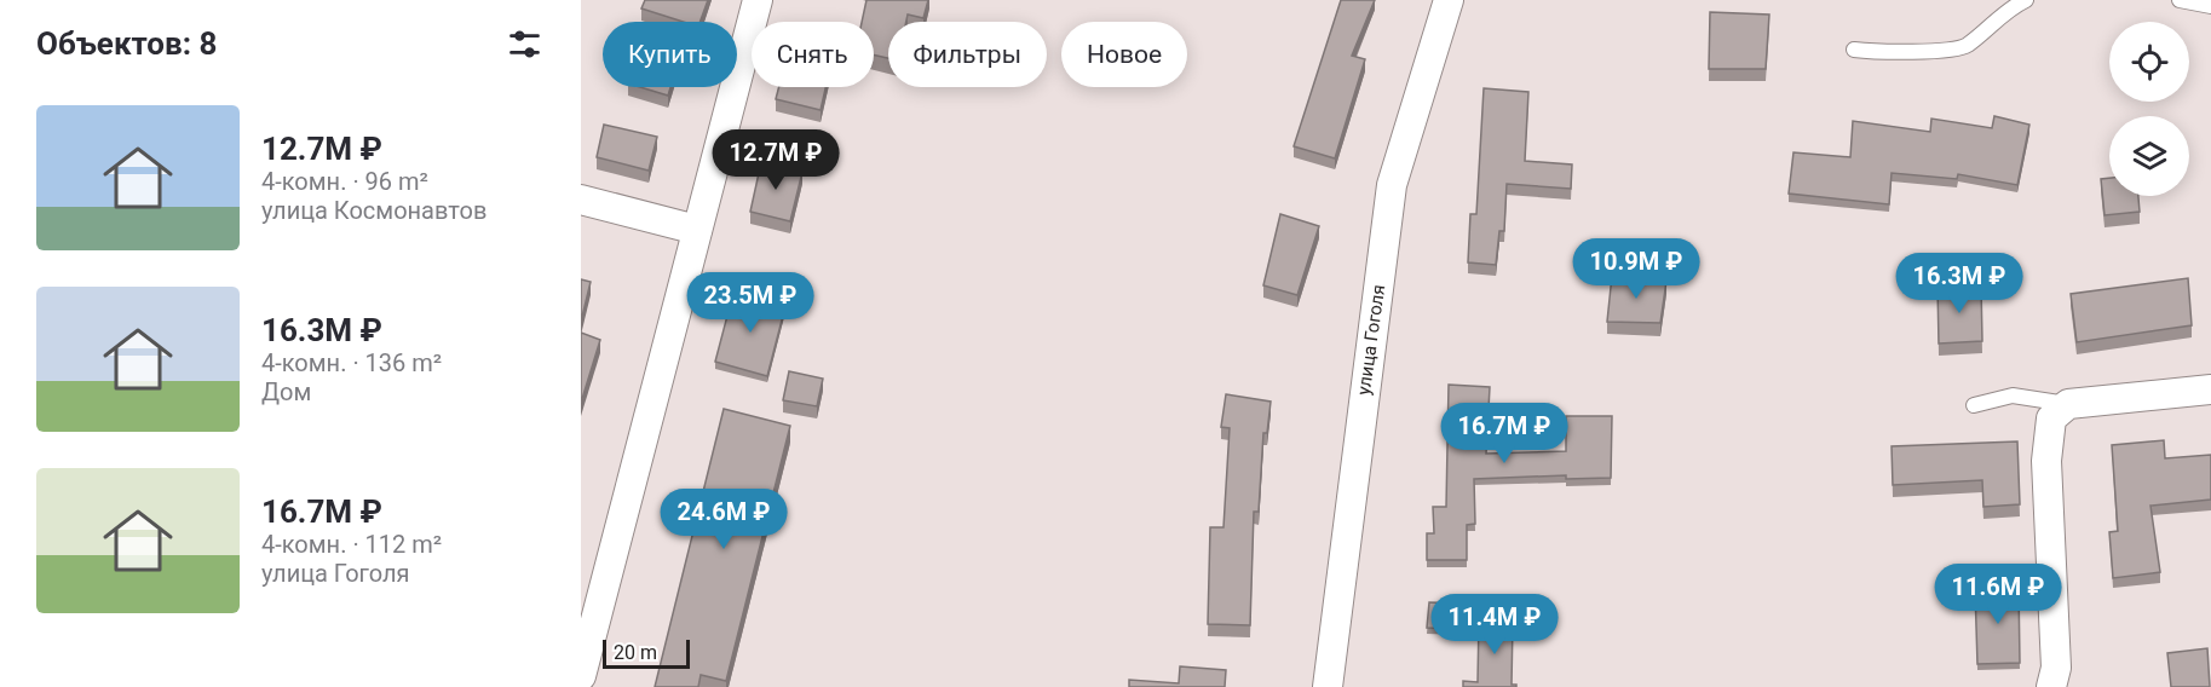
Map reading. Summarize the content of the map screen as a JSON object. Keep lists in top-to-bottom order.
{
  "streets": {
    "street": ["улица Гоголя"]
  },
  "scale_bar": "20 m",
  "page": {
    "heading": "Объектов: 8",
    "chip": [
      "Купить",
      "Снять",
      "Фильтры",
      "Новое"
    ],
    "list": [
      {
        "name": "12.7M ₽",
        "note": "4-комн. · 96 m² · улица Космонавтов"
      },
      {
        "name": "16.3M ₽",
        "note": "4-комн. · 136 m² · Дом"
      },
      {
        "name": "16.7M ₽",
        "note": "4-комн. · 112 m² · улица Гоголя"
      }
    ],
    "price": [
      "12.7M ₽",
      "10.9M ₽",
      "16.3M ₽",
      "23.5M ₽",
      "16.7M ₽",
      "24.6M ₽",
      "11.6M ₽",
      "11.4M ₽"
    ],
    "scale": "20 m"
  }
}
